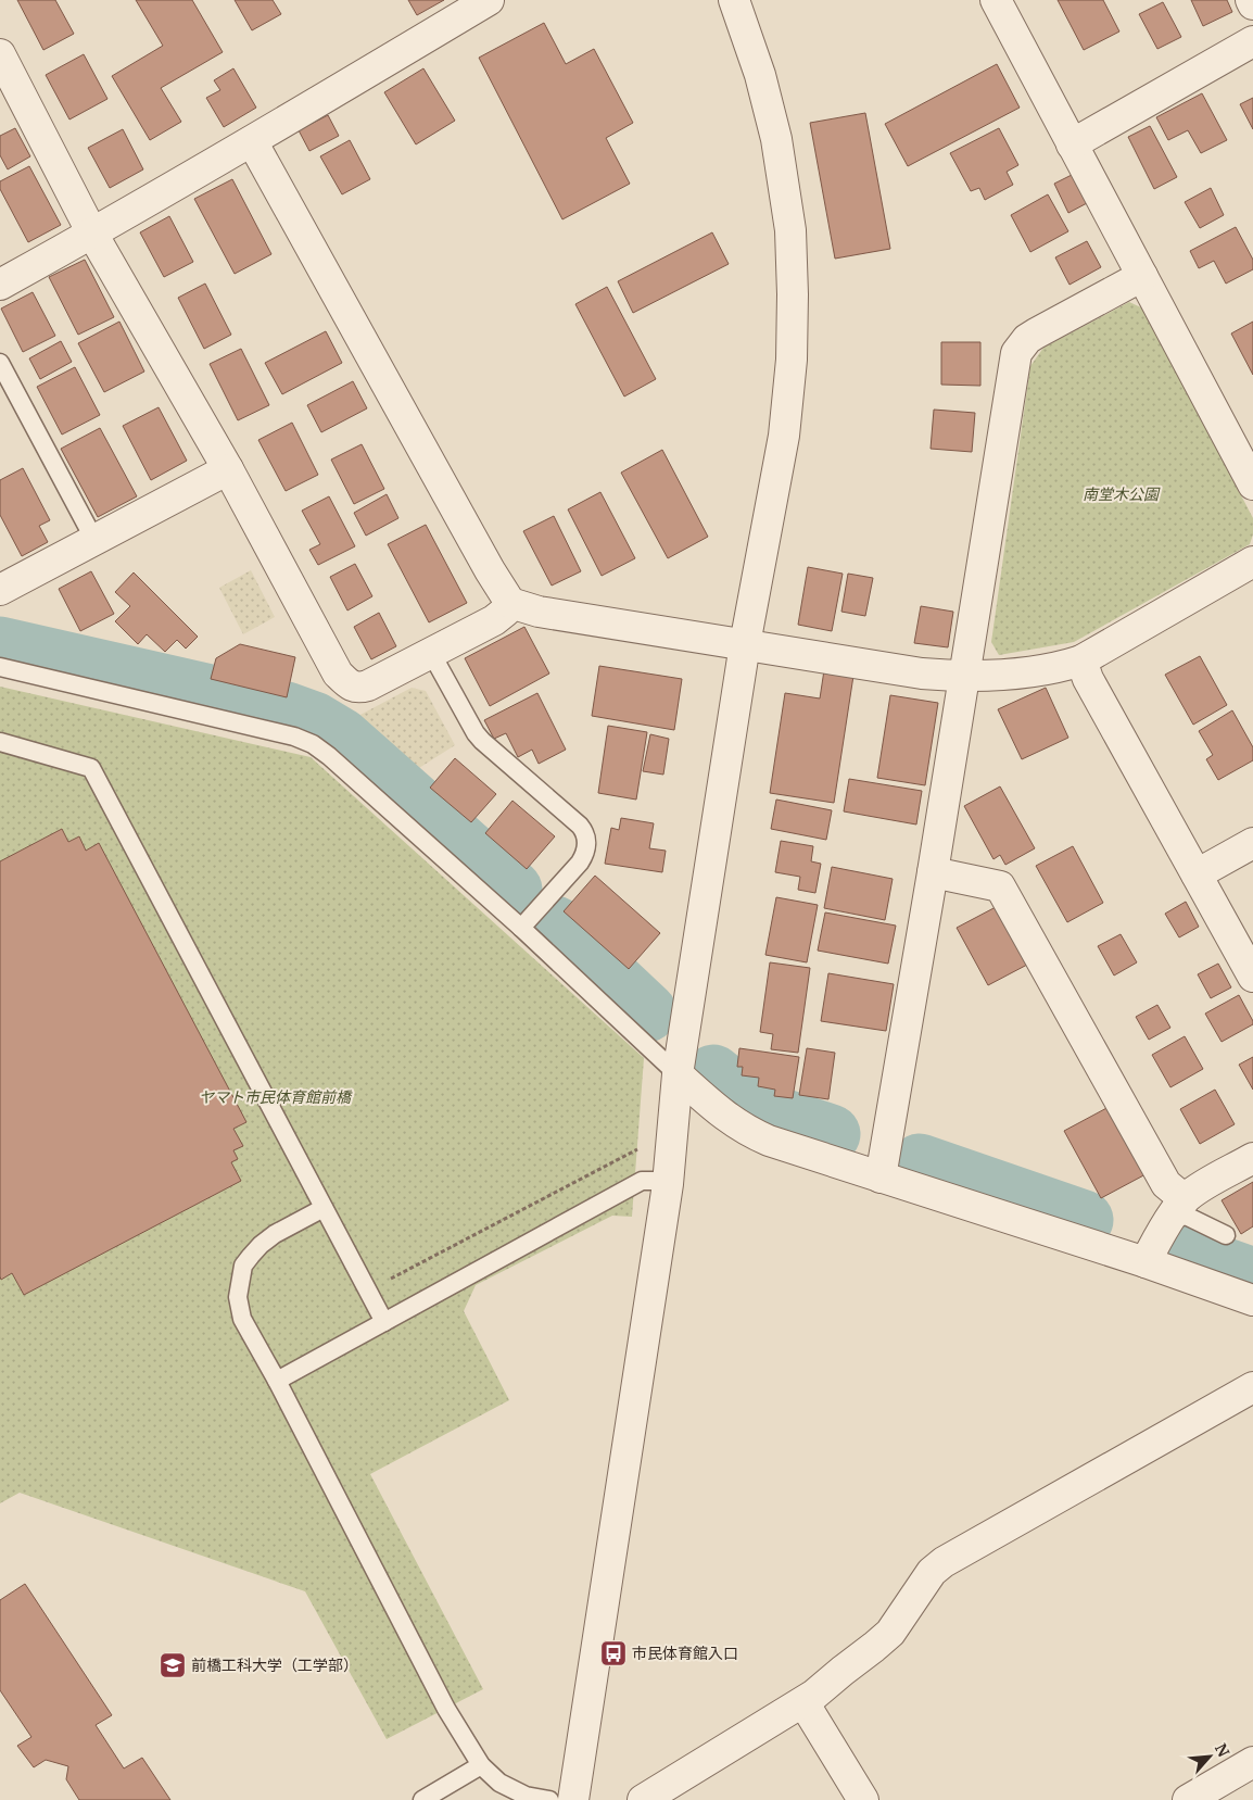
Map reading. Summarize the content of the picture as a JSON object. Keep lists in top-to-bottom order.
{
  "parks": ["南堂木公園", "ヤマト市民体育館前橋"],
  "places": {
    "bus stop": ["市民体育館入口"],
    "school or university": ["前橋工科大学（工学部）"]
  },
  "north": "top right"
}
